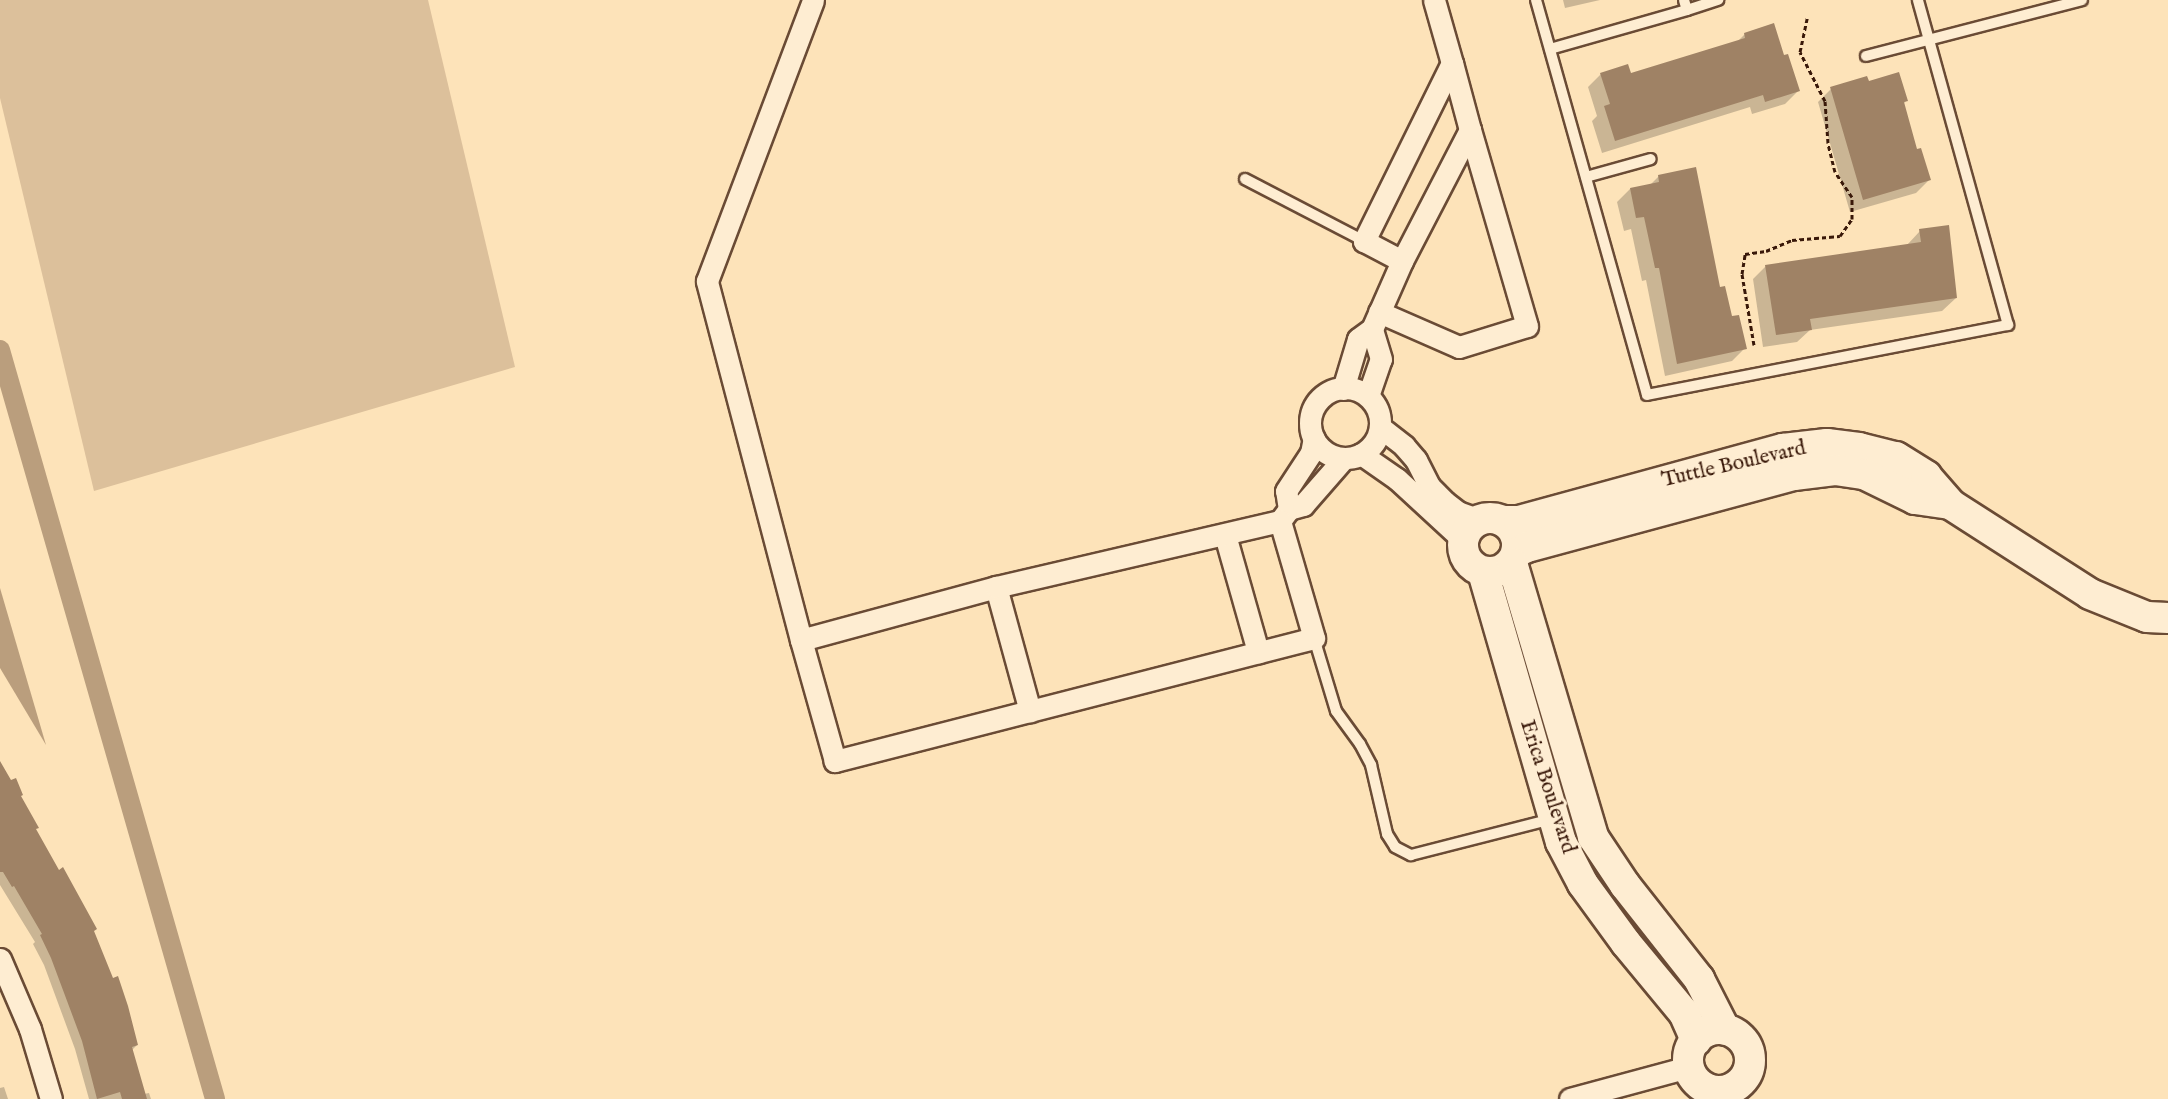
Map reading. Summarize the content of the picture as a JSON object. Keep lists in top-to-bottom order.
{
  "streets": {
    "street": ["Tuttle Boulevard", "Erica Boulevard"]
  },
  "crossings": [
    ["Tuttle Boulevard", "Erica Boulevard"]
  ]
}
